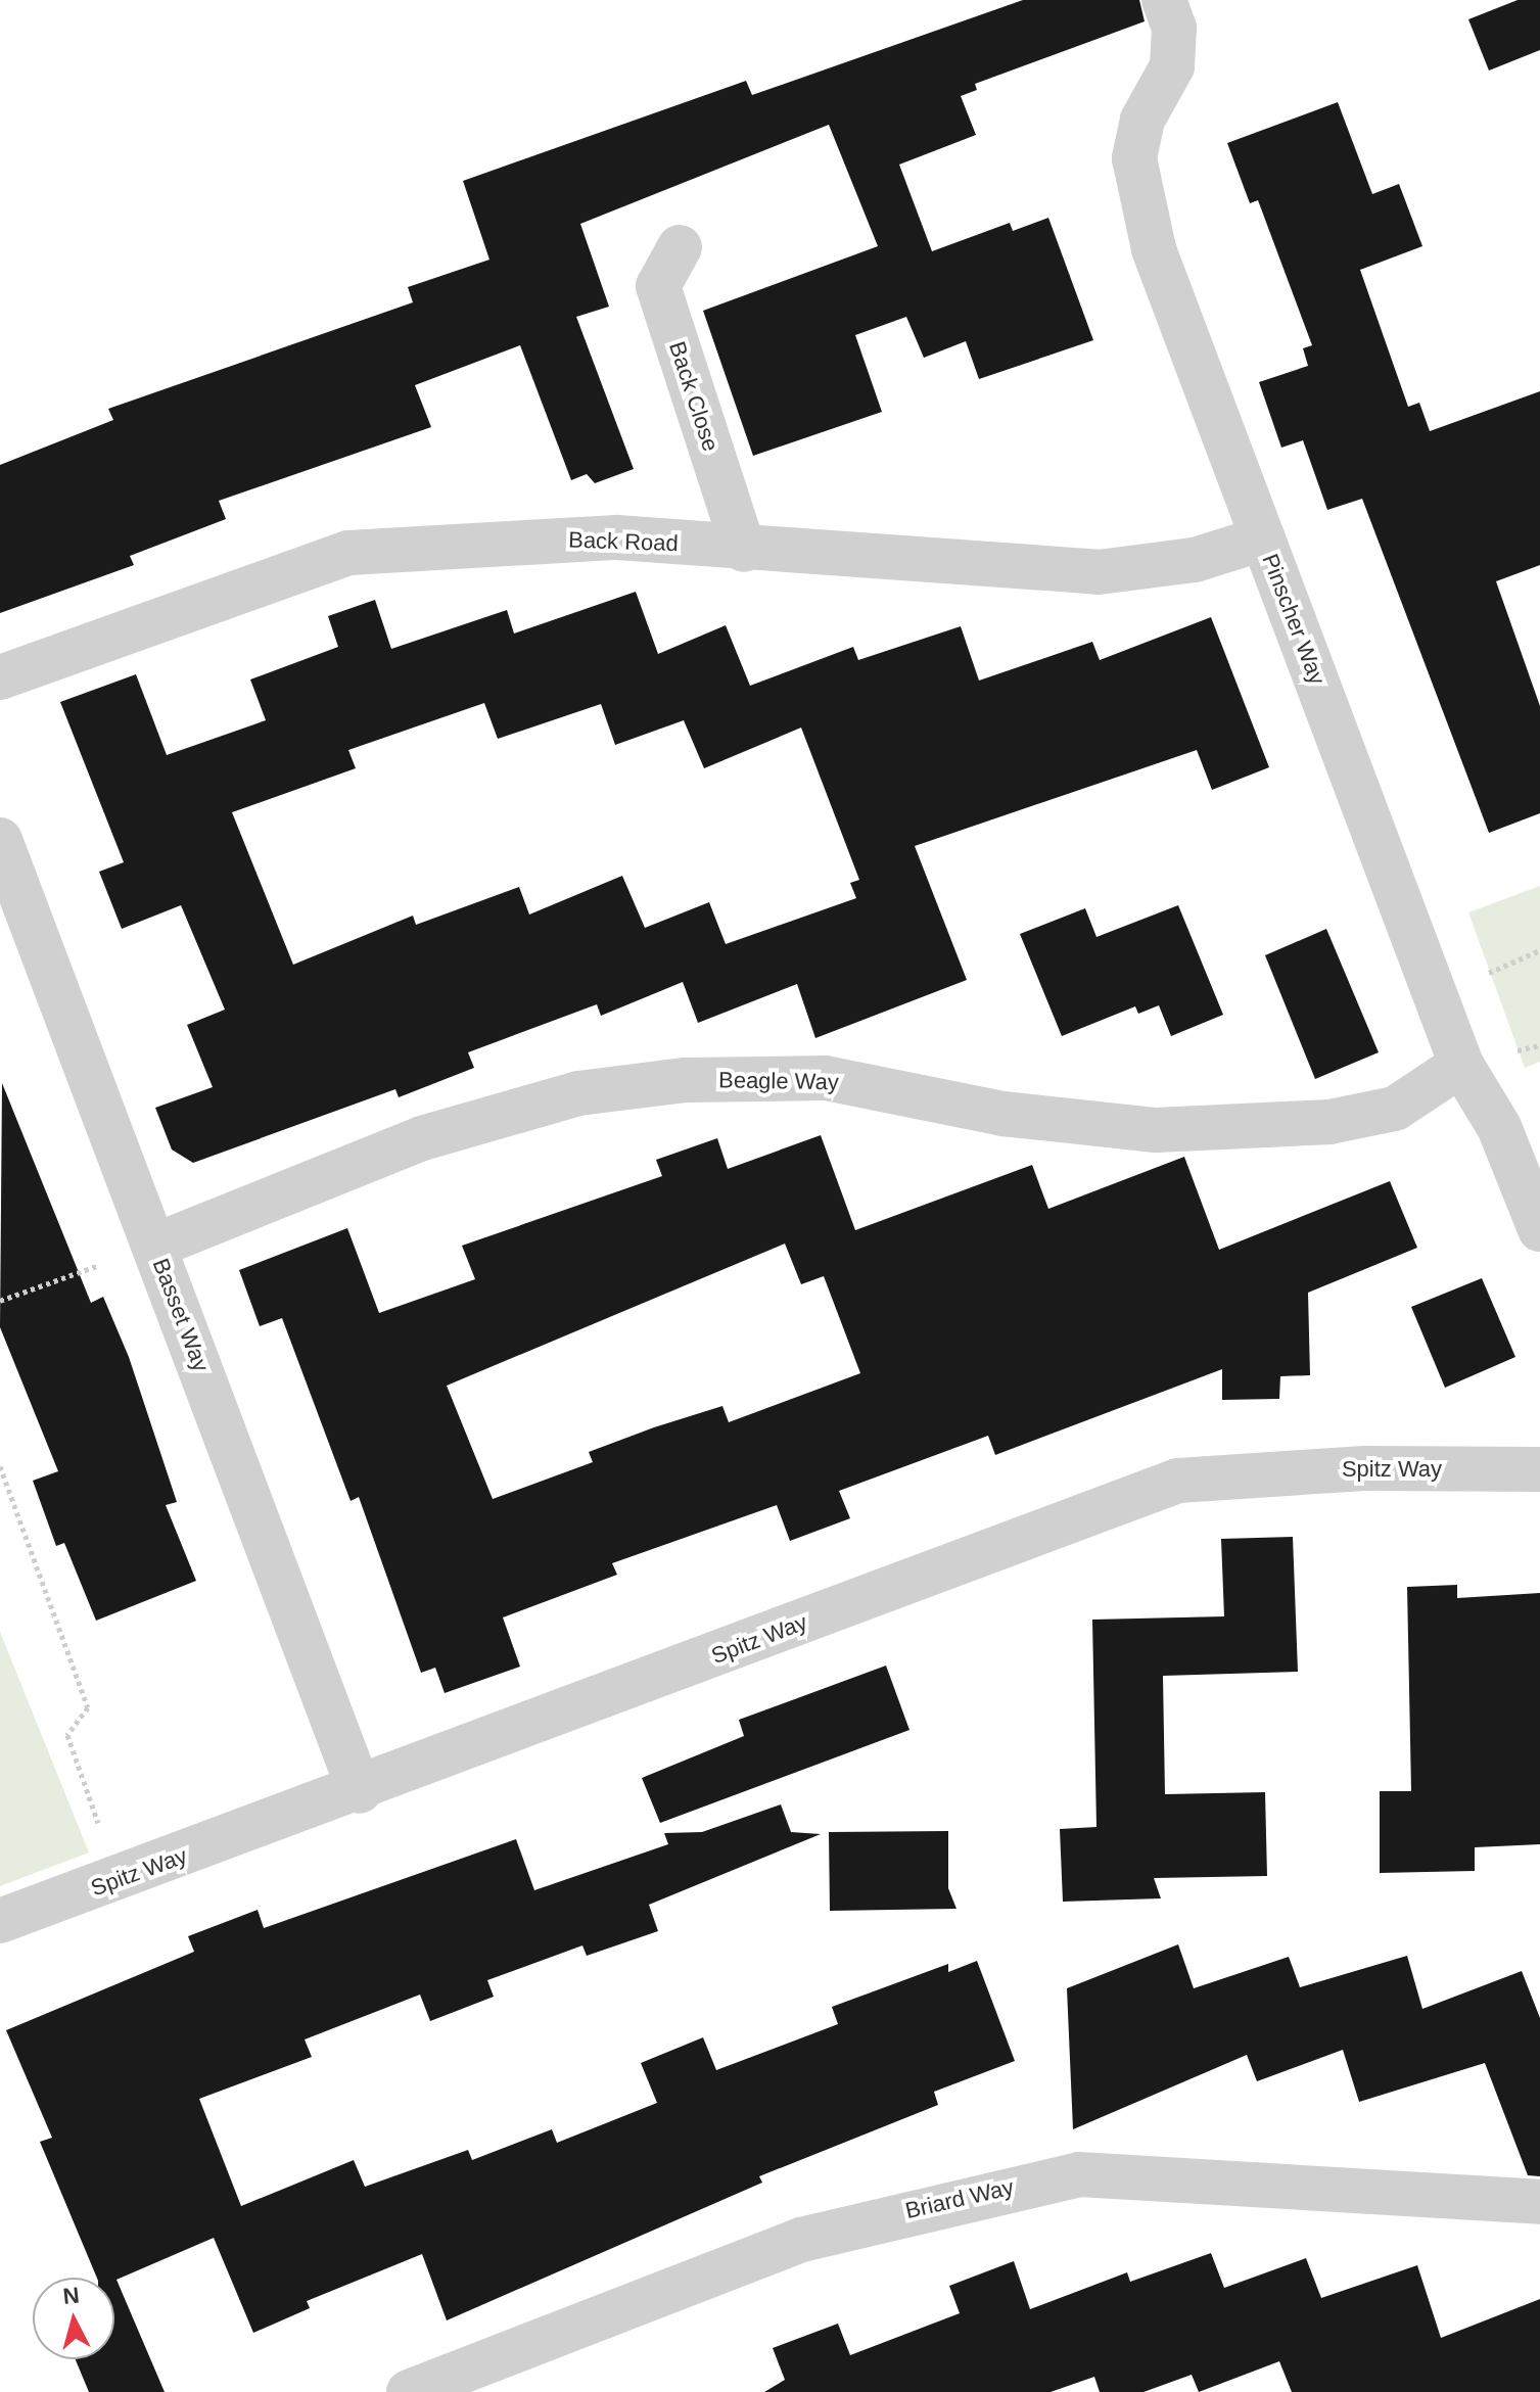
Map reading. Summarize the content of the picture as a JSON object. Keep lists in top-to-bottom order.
{
  "streets": {
    "street": [
      "Back Close",
      "Back Road",
      "Pinscher Way",
      "Beagle Way",
      "Basset Way",
      "Spitz Way",
      "Briard Way"
    ]
  },
  "crossings": [
    ["Back Close", "Back Road"],
    ["Back Road", "Pinscher Way"],
    ["Pinscher Way", "Beagle Way"],
    ["Beagle Way", "Basset Way"],
    ["Basset Way", "Spitz Way"]
  ],
  "north": "top"
}
